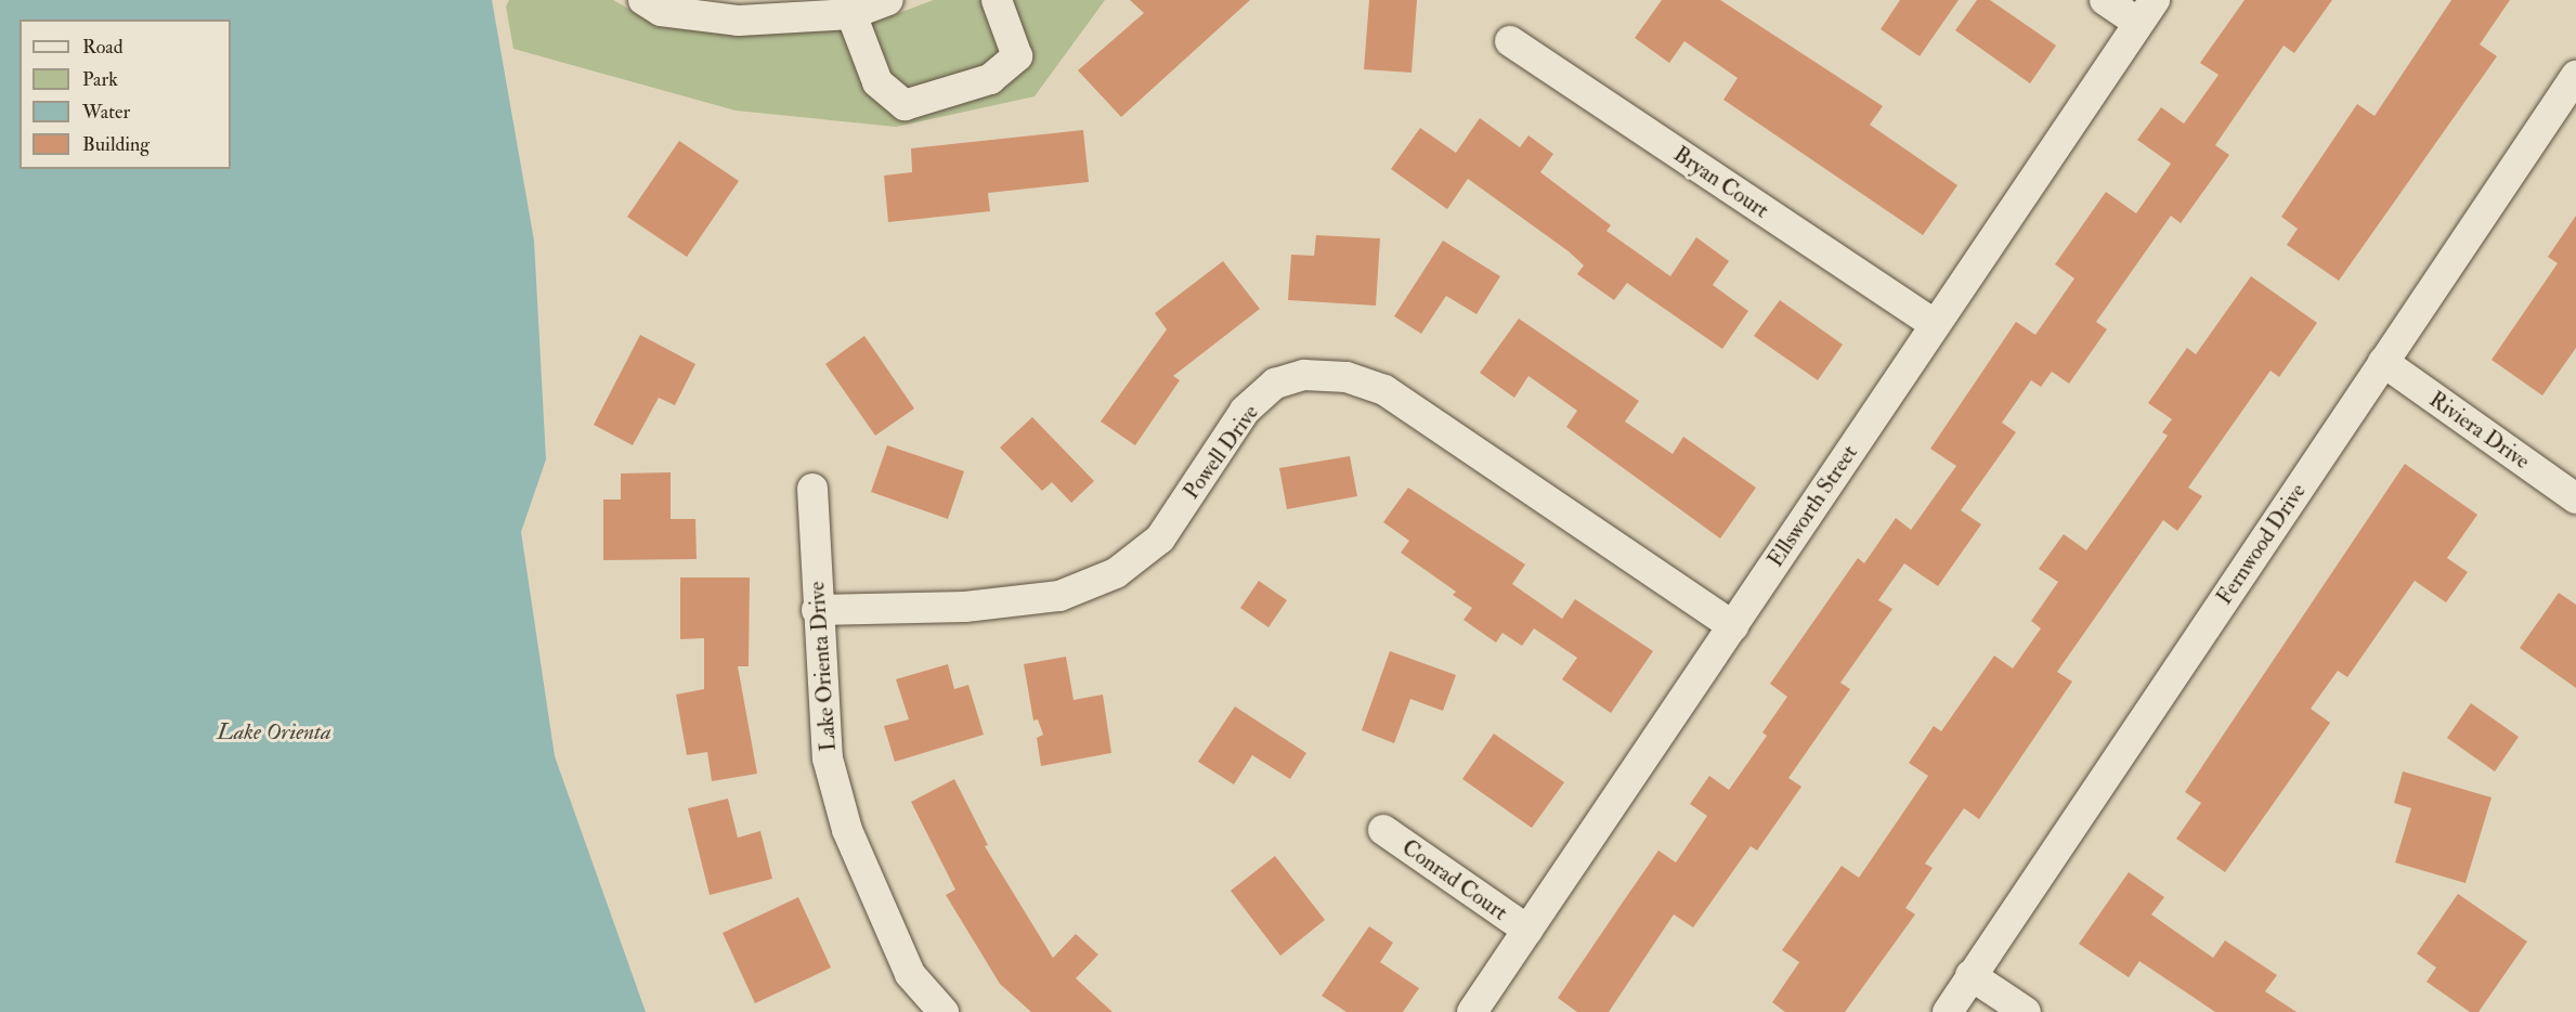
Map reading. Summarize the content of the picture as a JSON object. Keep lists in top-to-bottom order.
{
  "streets": {
    "street": [
      "Bryan Court",
      "Riviera Drive",
      "Powell Drive",
      "Ellsworth Street",
      "Fernwood Drive",
      "Lake Orienta Drive",
      "Conrad Court"
    ]
  },
  "crossings": [
    ["Bryan Court", "Ellsworth Street"],
    ["Riviera Drive", "Fernwood Drive"],
    ["Powell Drive", "Ellsworth Street"],
    ["Powell Drive", "Lake Orienta Drive"],
    ["Ellsworth Street", "Conrad Court"]
  ],
  "water": ["Lake Orienta"],
  "legend": [
    "Road",
    "Park",
    "Water",
    "Building"
  ]
}
